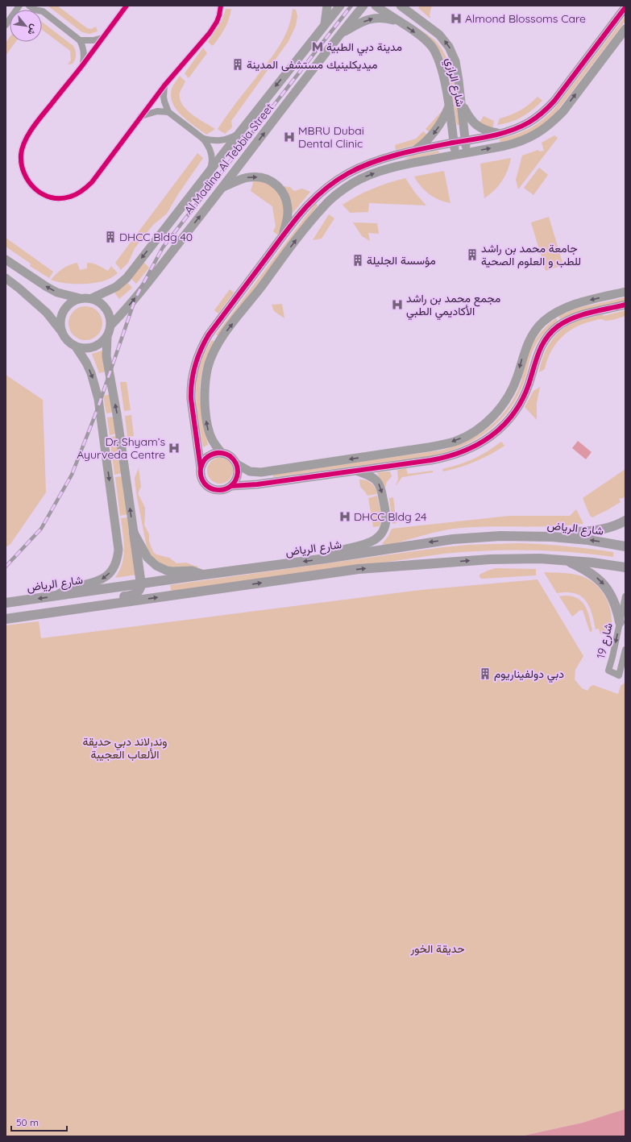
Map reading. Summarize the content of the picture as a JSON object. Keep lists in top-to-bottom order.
{
  "streets": {
    "main road": ["شارع الرياض"],
    "street": ["شارع الرازي", "Al Madina Al Tebbia Street", "شارع 19"]
  },
  "parks": ["وندرلاند دبي حديقة الألعاب العجيبة", "حديقة الخور"],
  "places": {
    "hospital": [
      "Almond Blossoms Care",
      "MBRU Dubai Dental Clinic",
      "مجمع محمد بن راشد الأكاديمي الطبي",
      "Dr. Shyam’s Ayurveda Centre",
      "DHCC Bldg 24"
    ],
    "metro station": ["مدينة دبي الطبية"],
    "building": [
      "ميديكلينيك مستشفى المدينة",
      "DHCC Bldg 40",
      "جامعة محمد بن راشد للطب و العلوم الصحية",
      "مؤسسة الجليلة",
      "دبي دولفيناريوم"
    ]
  },
  "scale_bar": "50 m",
  "north": "bottom right"
}
